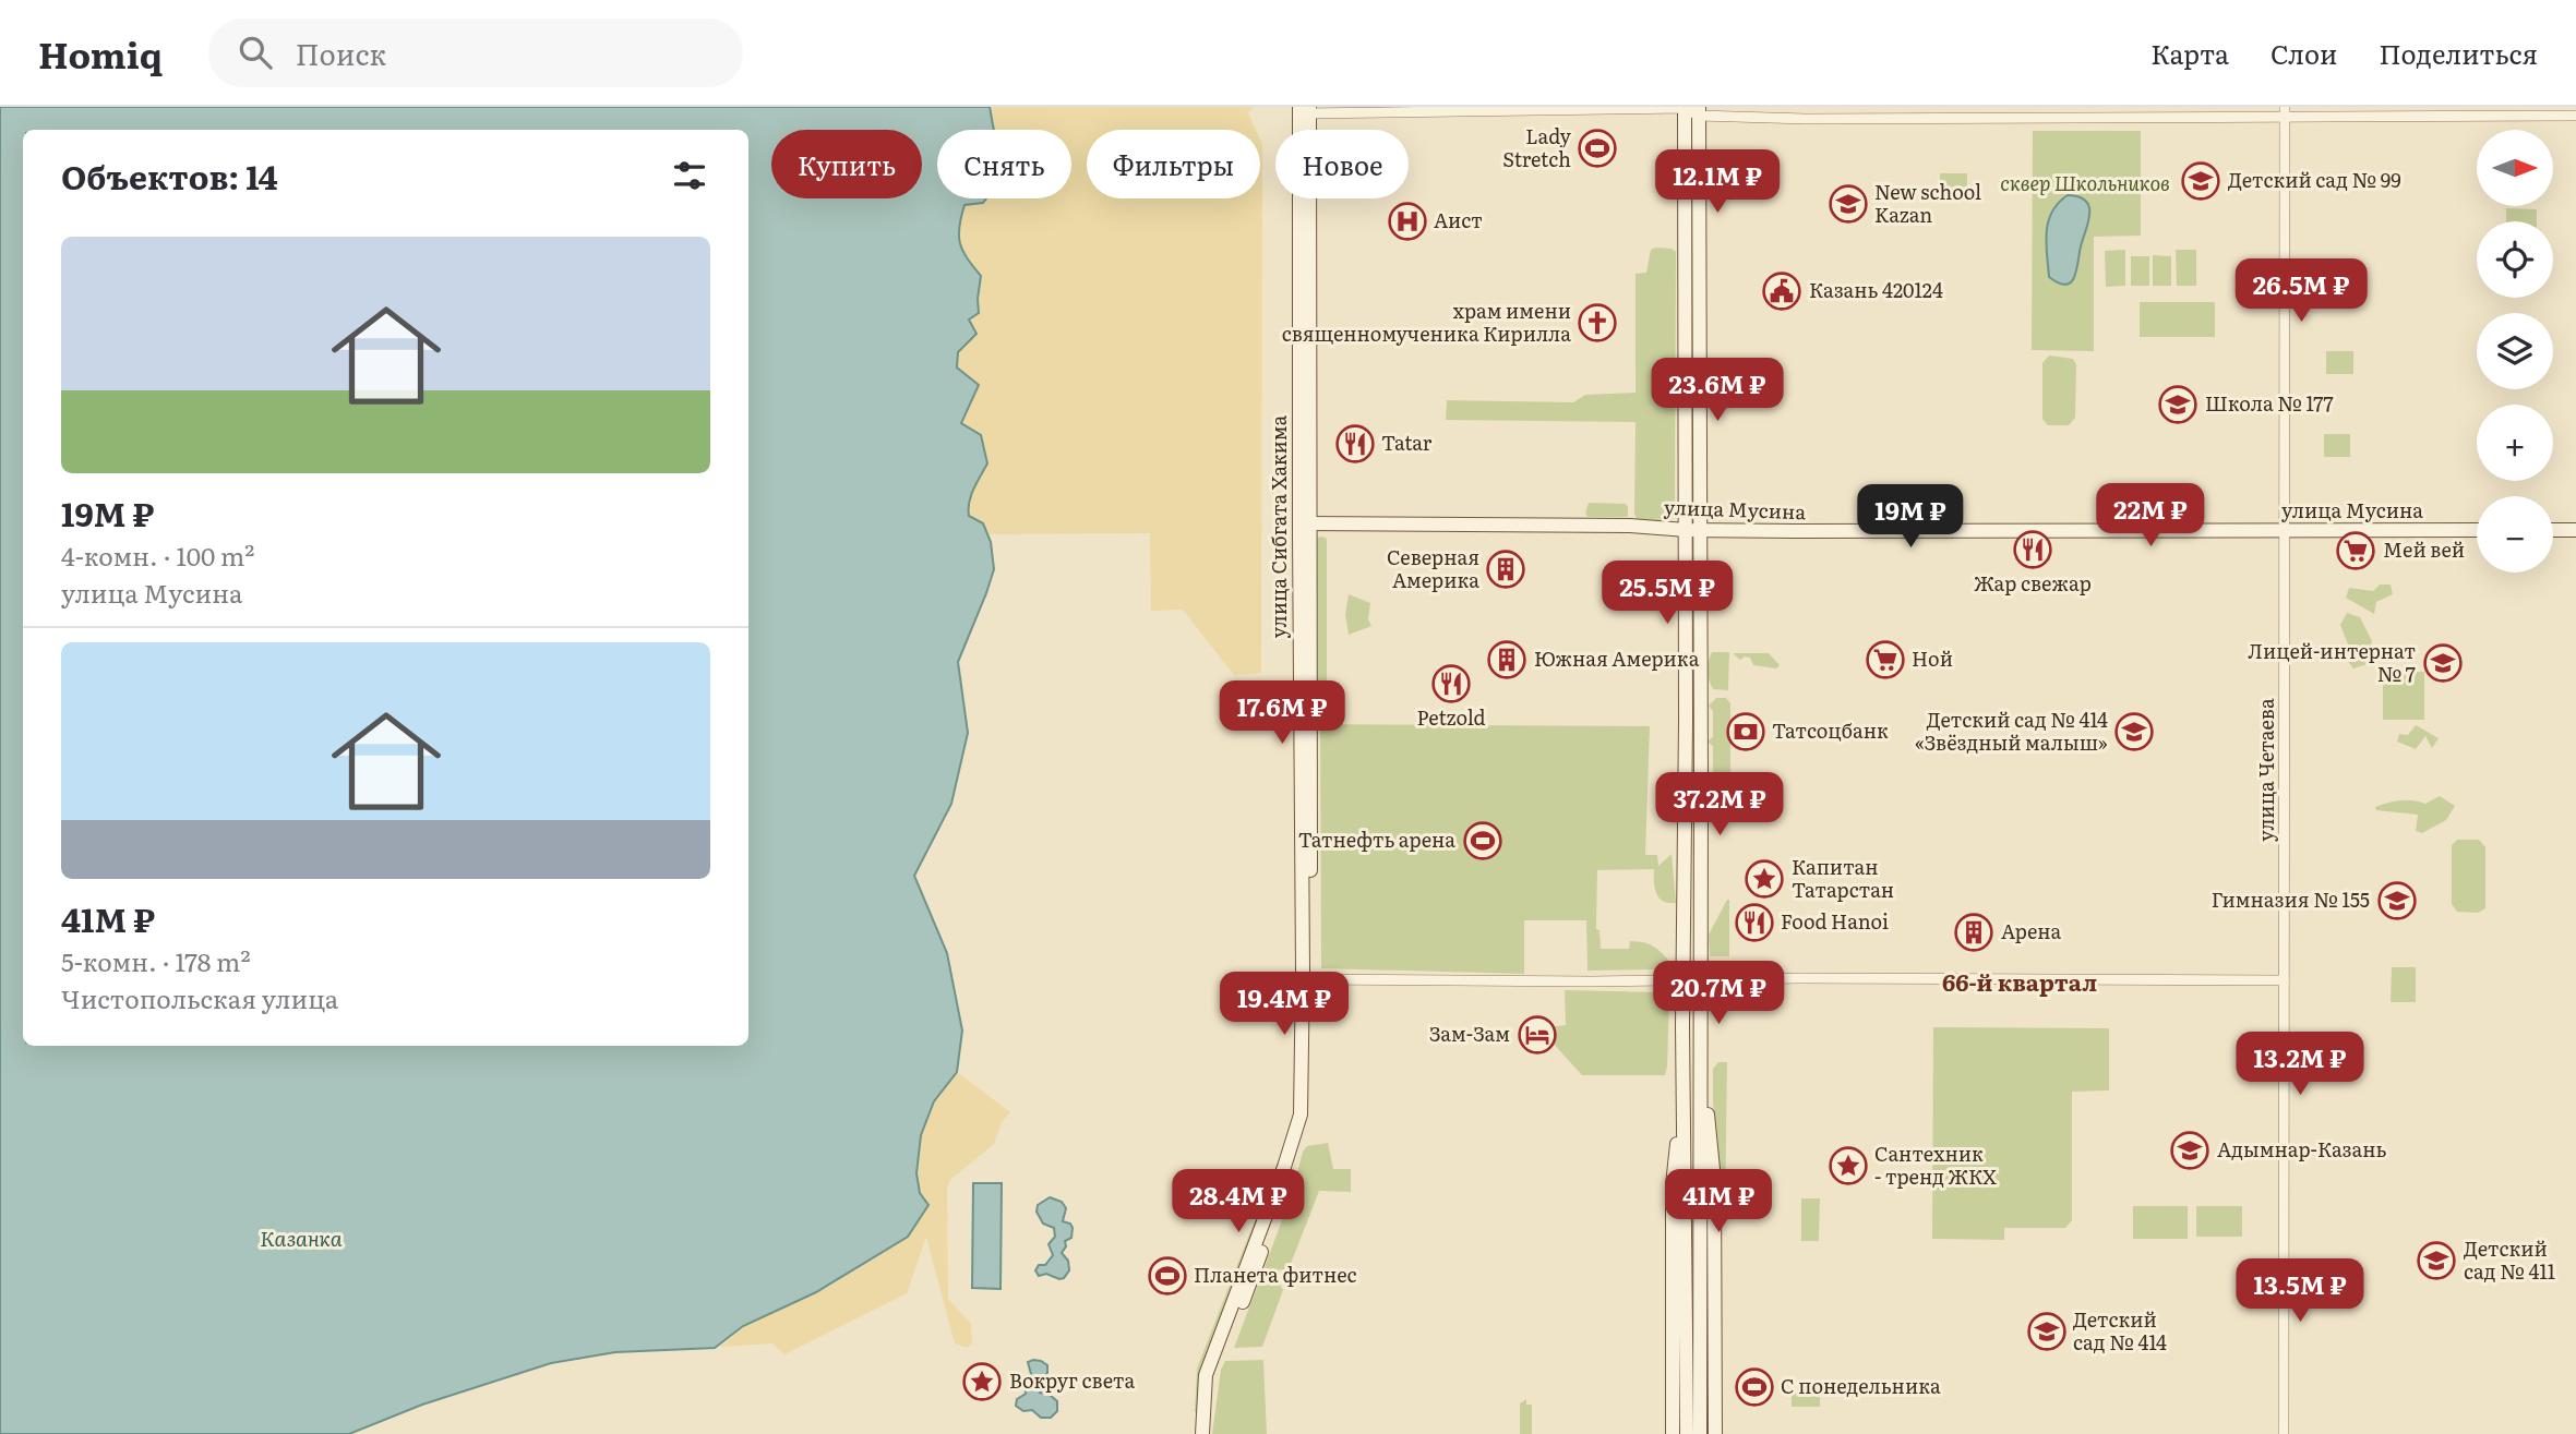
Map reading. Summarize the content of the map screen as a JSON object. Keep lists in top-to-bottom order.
{
  "streets": {
    "main road": ["улица Мусина", "улица Сибгата Хакима"],
    "street": ["улица Четаева"]
  },
  "crossings": [
    ["улица Мусина", "улица Сибгата Хакима"],
    ["улица Мусина", "улица Четаева"]
  ],
  "districts": ["66-й квартал"],
  "water": ["Казанка"],
  "parks": ["сквер Школьников"],
  "places": {
    "sports": [
      "Lady Stretch",
      "Татнефть арена",
      "Планета фитнес",
      "С понедельника"
    ],
    "school or university": [
      "Детский сад № 99",
      "New school Kazan",
      "Школа № 177",
      "Лицей-интернат № 7",
      "Детский сад № 414 «Звёздный малыш»",
      "Гимназия № 155",
      "Адымнар-Казань",
      "Детский сад № 411",
      "Детский сад № 414"
    ],
    "hospital": ["Аист"],
    "public building": ["Казань 420124"],
    "church": ["храм имени священномученика Кирилла"],
    "restaurant": [
      "Tatar",
      "Жар свежар",
      "Petzold",
      "Food Hanoi"
    ],
    "supermarket": ["Мей вей", "Ной"],
    "building": ["Северная Америка", "Южная Америка", "Арена"],
    "bank": ["Татсоцбанк"],
    "place": ["Капитан Татарстан", "Сантехник - тренд ЖКХ", "Вокруг света"],
    "hotel": ["Зам-Зам"]
  },
  "north": "right",
  "page": {
    "header": "Homiq",
    "search": "Поиск",
    "nav": ["Карта", "Слои", "Поделиться"],
    "map_buttons": ["+", "−"],
    "chip": [
      "Купить",
      "Снять",
      "Фильтры",
      "Новое"
    ],
    "heading": "Объектов: 14",
    "price": [
      "12.1M ₽",
      "26.5M ₽",
      "23.6M ₽",
      "22M ₽",
      "19M ₽",
      "25.5M ₽",
      "17.6M ₽",
      "37.2M ₽",
      "20.7M ₽",
      "19.4M ₽",
      "13.2M ₽",
      "28.4M ₽",
      "41M ₽",
      "13.5M ₽"
    ],
    "list": [
      {
        "name": "19M ₽",
        "note": "4-комн. · 100 m² · улица Мусина"
      },
      {
        "name": "41M ₽",
        "note": "5-комн. · 178 m² · Чистопольская улица"
      }
    ]
  }
}
